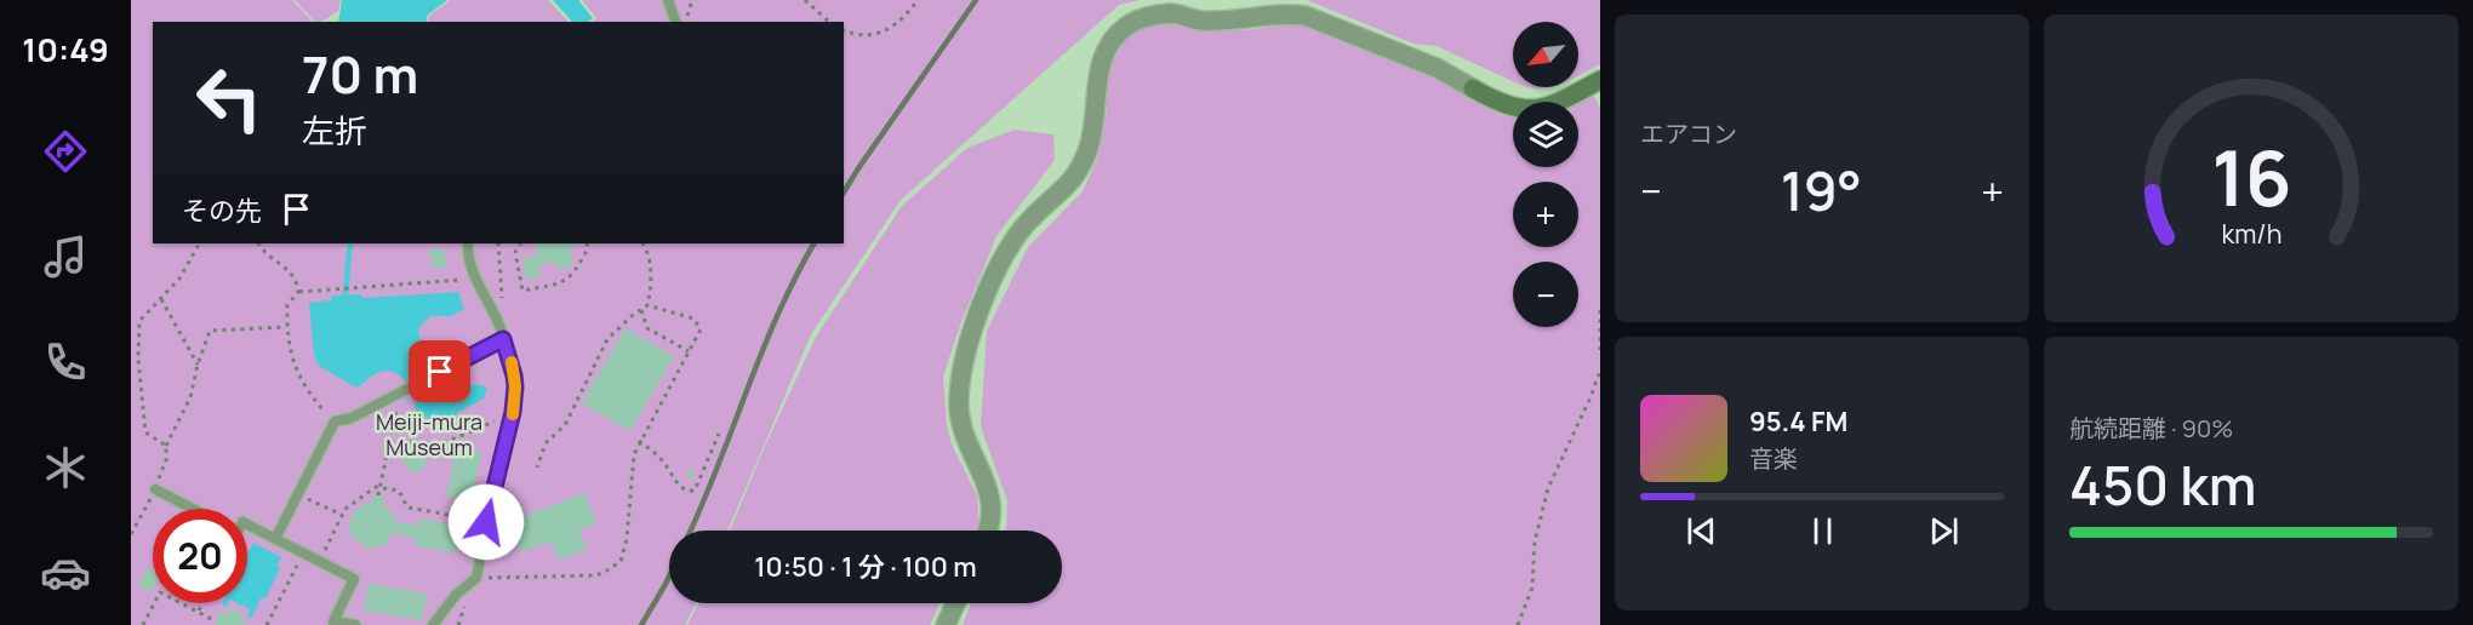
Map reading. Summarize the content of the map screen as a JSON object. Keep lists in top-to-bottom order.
{
  "parks": ["Meiji-mura Museum"],
  "north": "bottom left",
  "page": {
    "tabs": "10:49",
    "tile": [
      "エアコン",
      ["航続距離 · 90%", "450 km"]
    ],
    "map_buttons": ["+", "−"],
    "turn": ["70 m", "左折"],
    "heat": ["−", "19°", "+"],
    "then": "その先",
    "song": ["95.4 FM", "音楽"],
    "limit": "20",
    "trip": "10:50 · 1 分 · 100 m",
    "gauge": ["16", "km/h"]
  }
}
